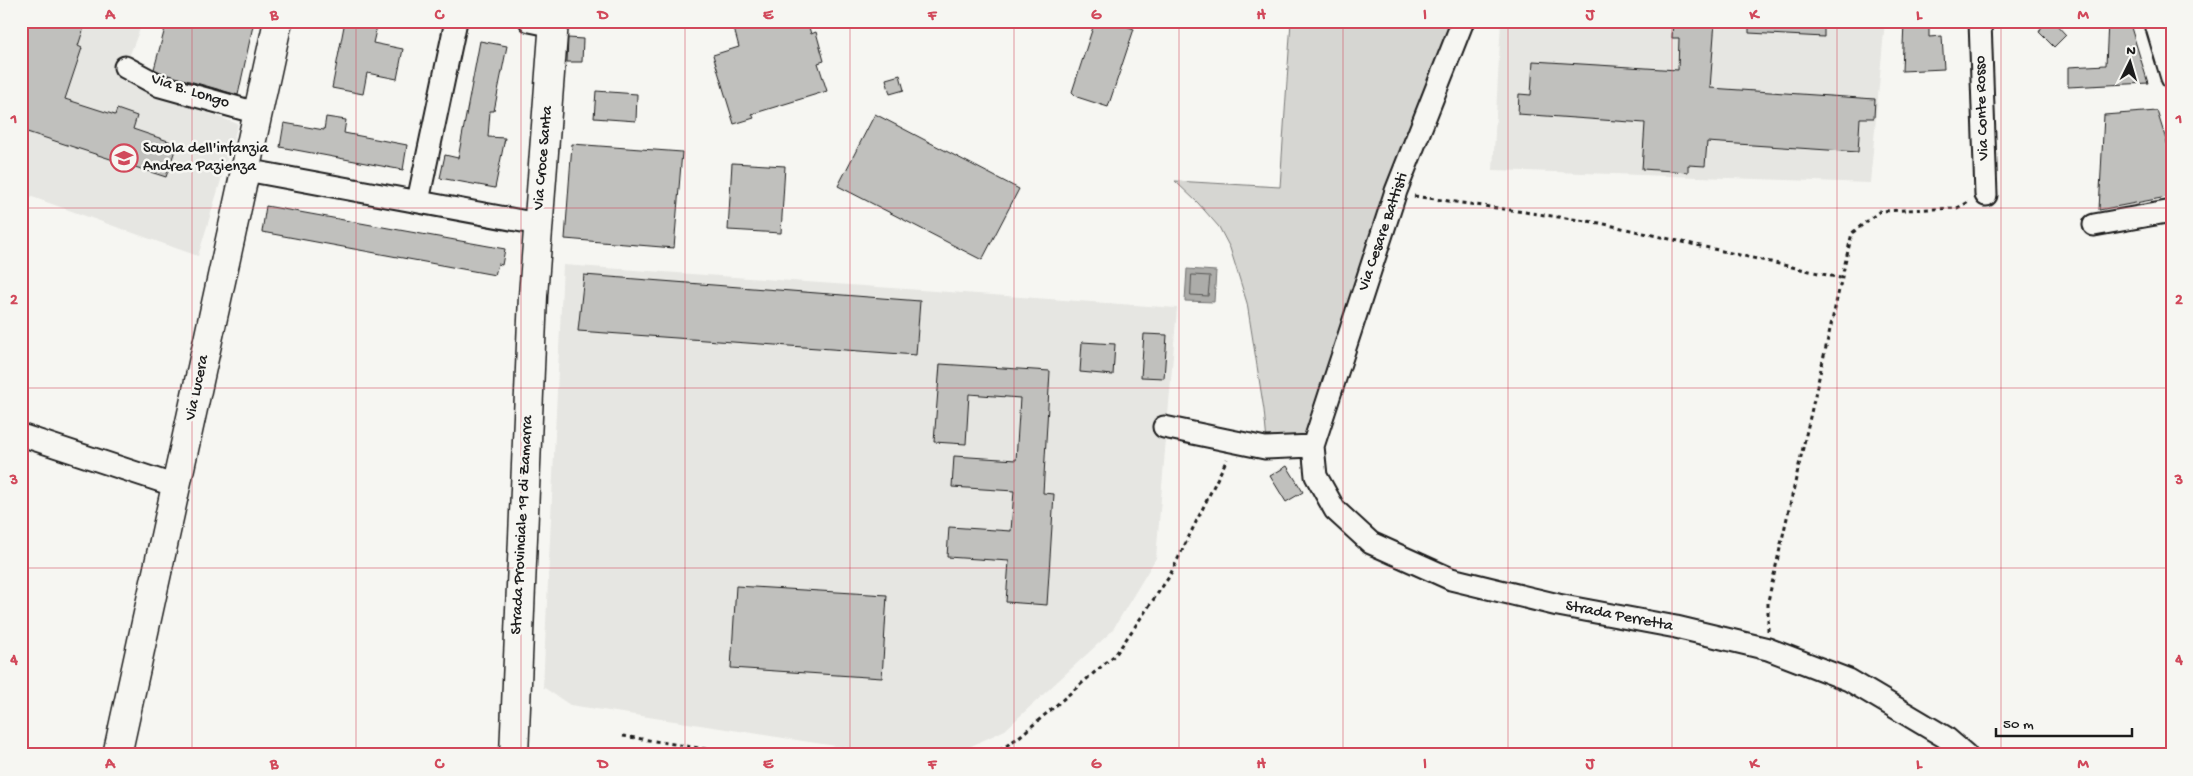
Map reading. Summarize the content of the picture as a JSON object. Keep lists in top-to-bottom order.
{
  "streets": {
    "street": [
      "Via B. Longo",
      "Via Conte Rosso",
      "Via Croce Santa",
      "Via Cesare Battisti",
      "Via Lucera",
      "Strada Provinciale 19 di Zamarra",
      "Strada Perretta"
    ]
  },
  "crossings": [
    ["Via B. Longo", "Via Lucera"],
    ["Via Croce Santa", "Strada Provinciale 19 di Zamarra"],
    ["Via Cesare Battisti", "Strada Perretta"]
  ],
  "places": {
    "school or university": ["Scuola dell'infanzia Andrea Pazienza"]
  },
  "scale_bar": "50 m",
  "north": "top",
  "grid": {
    "columns": [
      "A",
      "B",
      "C",
      "D",
      "E",
      "F",
      "G",
      "H",
      "I",
      "J",
      "K",
      "L",
      "M"
    ],
    "rows": [
      "1",
      "2",
      "3",
      "4"
    ]
  }
}
